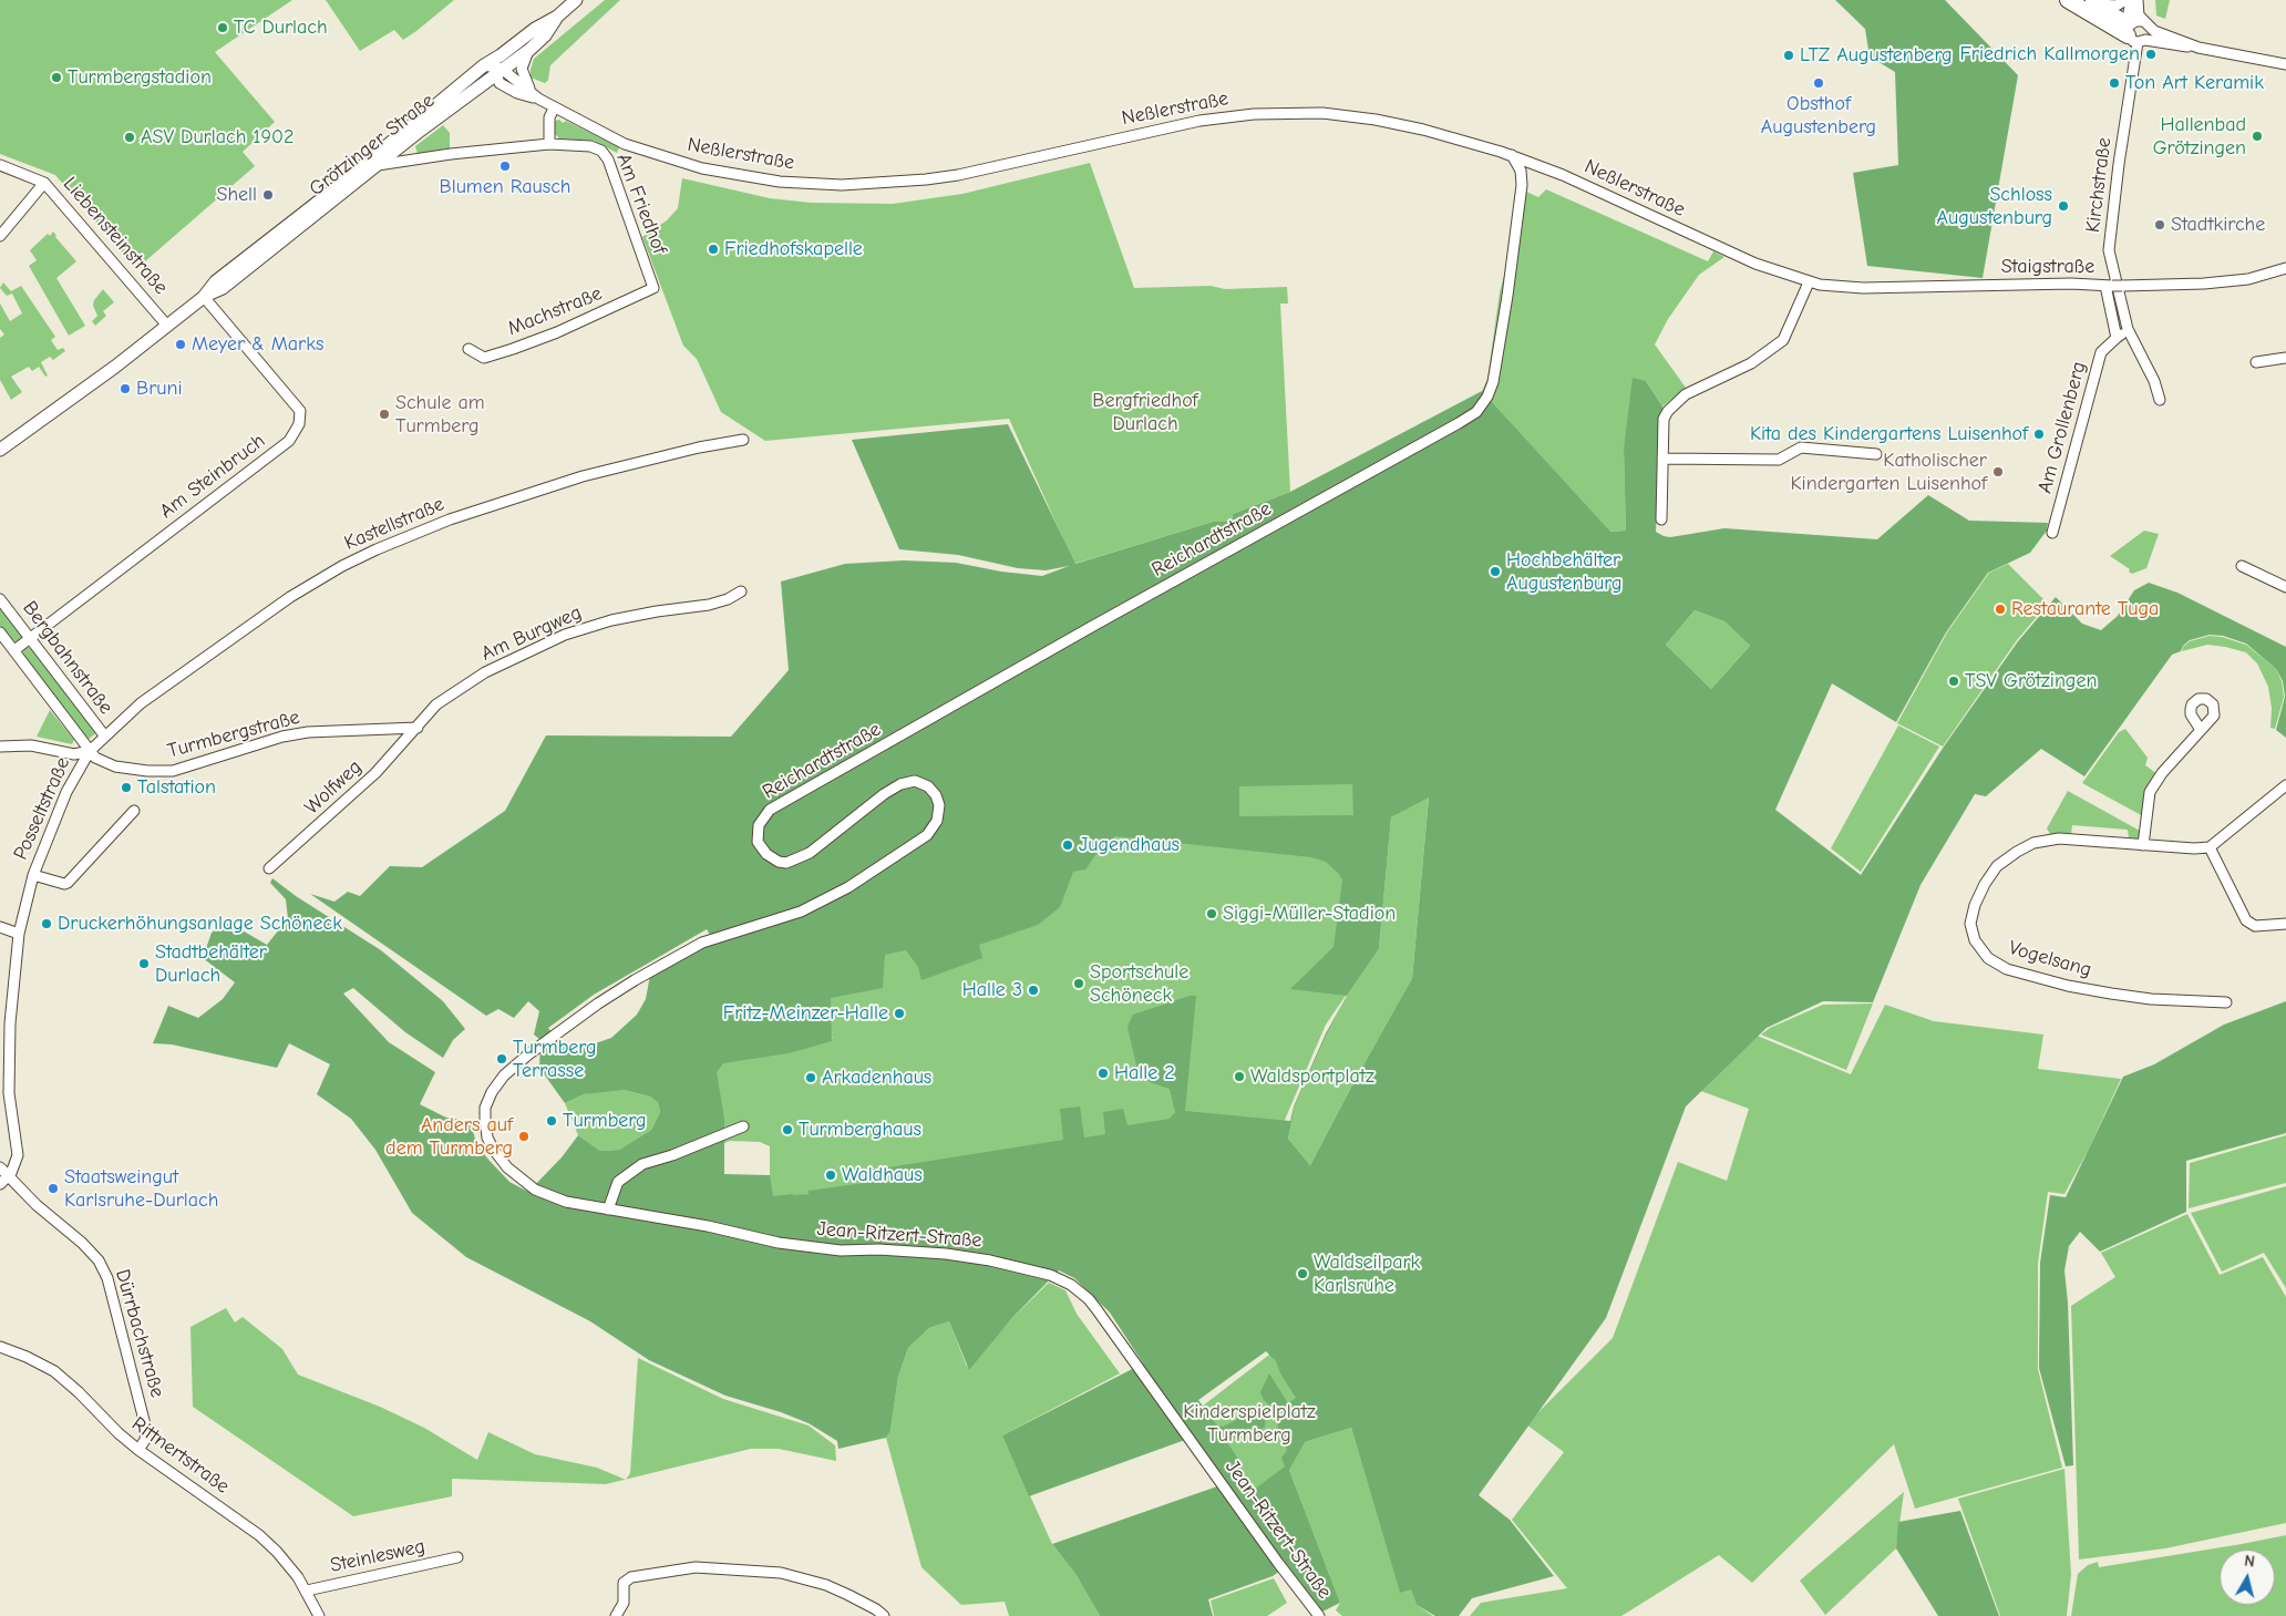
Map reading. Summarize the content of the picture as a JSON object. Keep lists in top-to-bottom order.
{
  "streets": {
    "main road": ["Grötzinger Straße"],
    "street": [
      "Neßlerstraße",
      "Kirchstraße",
      "Am Friedhof",
      "Liebensteinstraße",
      "Staigstraße",
      "Machstraße",
      "Am Grollenberg",
      "Am Steinbruch",
      "Kastellstraße",
      "Reichardtstraße",
      "Am Burgweg",
      "Bergbahnstraße",
      "Turmbergstraße",
      "Wolfweg",
      "Posseltstraße",
      "Vogelsang",
      "Jean-Ritzert-Straße",
      "Dürrbachstraße",
      "Rittnertstraße",
      "Steinlesweg"
    ]
  },
  "crossings": [
    ["Neßlerstraße", "Grötzinger Straße"],
    ["Neßlerstraße", "Staigstraße"],
    ["Neßlerstraße", "Reichardtstraße"],
    ["Grötzinger Straße", "Am Friedhof"],
    ["Grötzinger Straße", "Liebensteinstraße"],
    ["Grötzinger Straße", "Am Steinbruch"],
    ["Am Friedhof", "Machstraße"],
    ["Am Steinbruch", "Bergbahnstraße"],
    ["Kastellstraße", "Bergbahnstraße"],
    ["Reichardtstraße", "Jean-Ritzert-Straße"],
    ["Am Burgweg", "Turmbergstraße"],
    ["Am Burgweg", "Wolfweg"],
    ["Bergbahnstraße", "Turmbergstraße"],
    ["Bergbahnstraße", "Posseltstraße"],
    ["Turmbergstraße", "Wolfweg"],
    ["Turmbergstraße", "Posseltstraße"],
    ["Posseltstraße", "Dürrbachstraße"],
    ["Dürrbachstraße", "Rittnertstraße"],
    ["Rittnertstraße", "Steinlesweg"]
  ],
  "parks": ["Bergfriedhof Durlach", "Kinderspielplatz Turmberg"],
  "places": [
    "TC Durlach",
    "Friedrich Kallmorgen",
    "LTZ Augustenberg",
    "Turmbergstadion",
    "Obsthof Augustenberg",
    "Ton Art Keramik",
    "Hallenbad Grötzingen",
    "ASV Durlach 1902",
    "Blumen Rausch",
    "Shell",
    "Schloss Augustenburg",
    "Stadtkirche",
    "Friedhofskapelle",
    "Meyer & Marks",
    "Bruni",
    "Schule am Turmberg",
    "Kita des Kindergartens Luisenhof",
    "Katholischer Kindergarten Luisenhof",
    "Hochbehälter Augustenburg",
    "Restaurante Tuga",
    "TSV Grötzingen",
    "Talstation",
    "Jugendhaus",
    "Siggi-Müller-Stadion",
    "Druckerhöhungsanlage Schöneck",
    "Stadtbehälter Durlach",
    "Sportschule Schöneck",
    "Halle 3",
    "Fritz-Meinzer-Halle",
    "Turmberg Terrasse",
    "Halle 2",
    "Waldsportplatz",
    "Arkadenhaus",
    "Turmberg",
    "Turmberghaus",
    "Anders auf dem Turmberg",
    "Waldhaus",
    "Staatsweingut Karlsruhe-Durlach",
    "Waldseilpark Karlsruhe"
  ],
  "north": "top"
}
